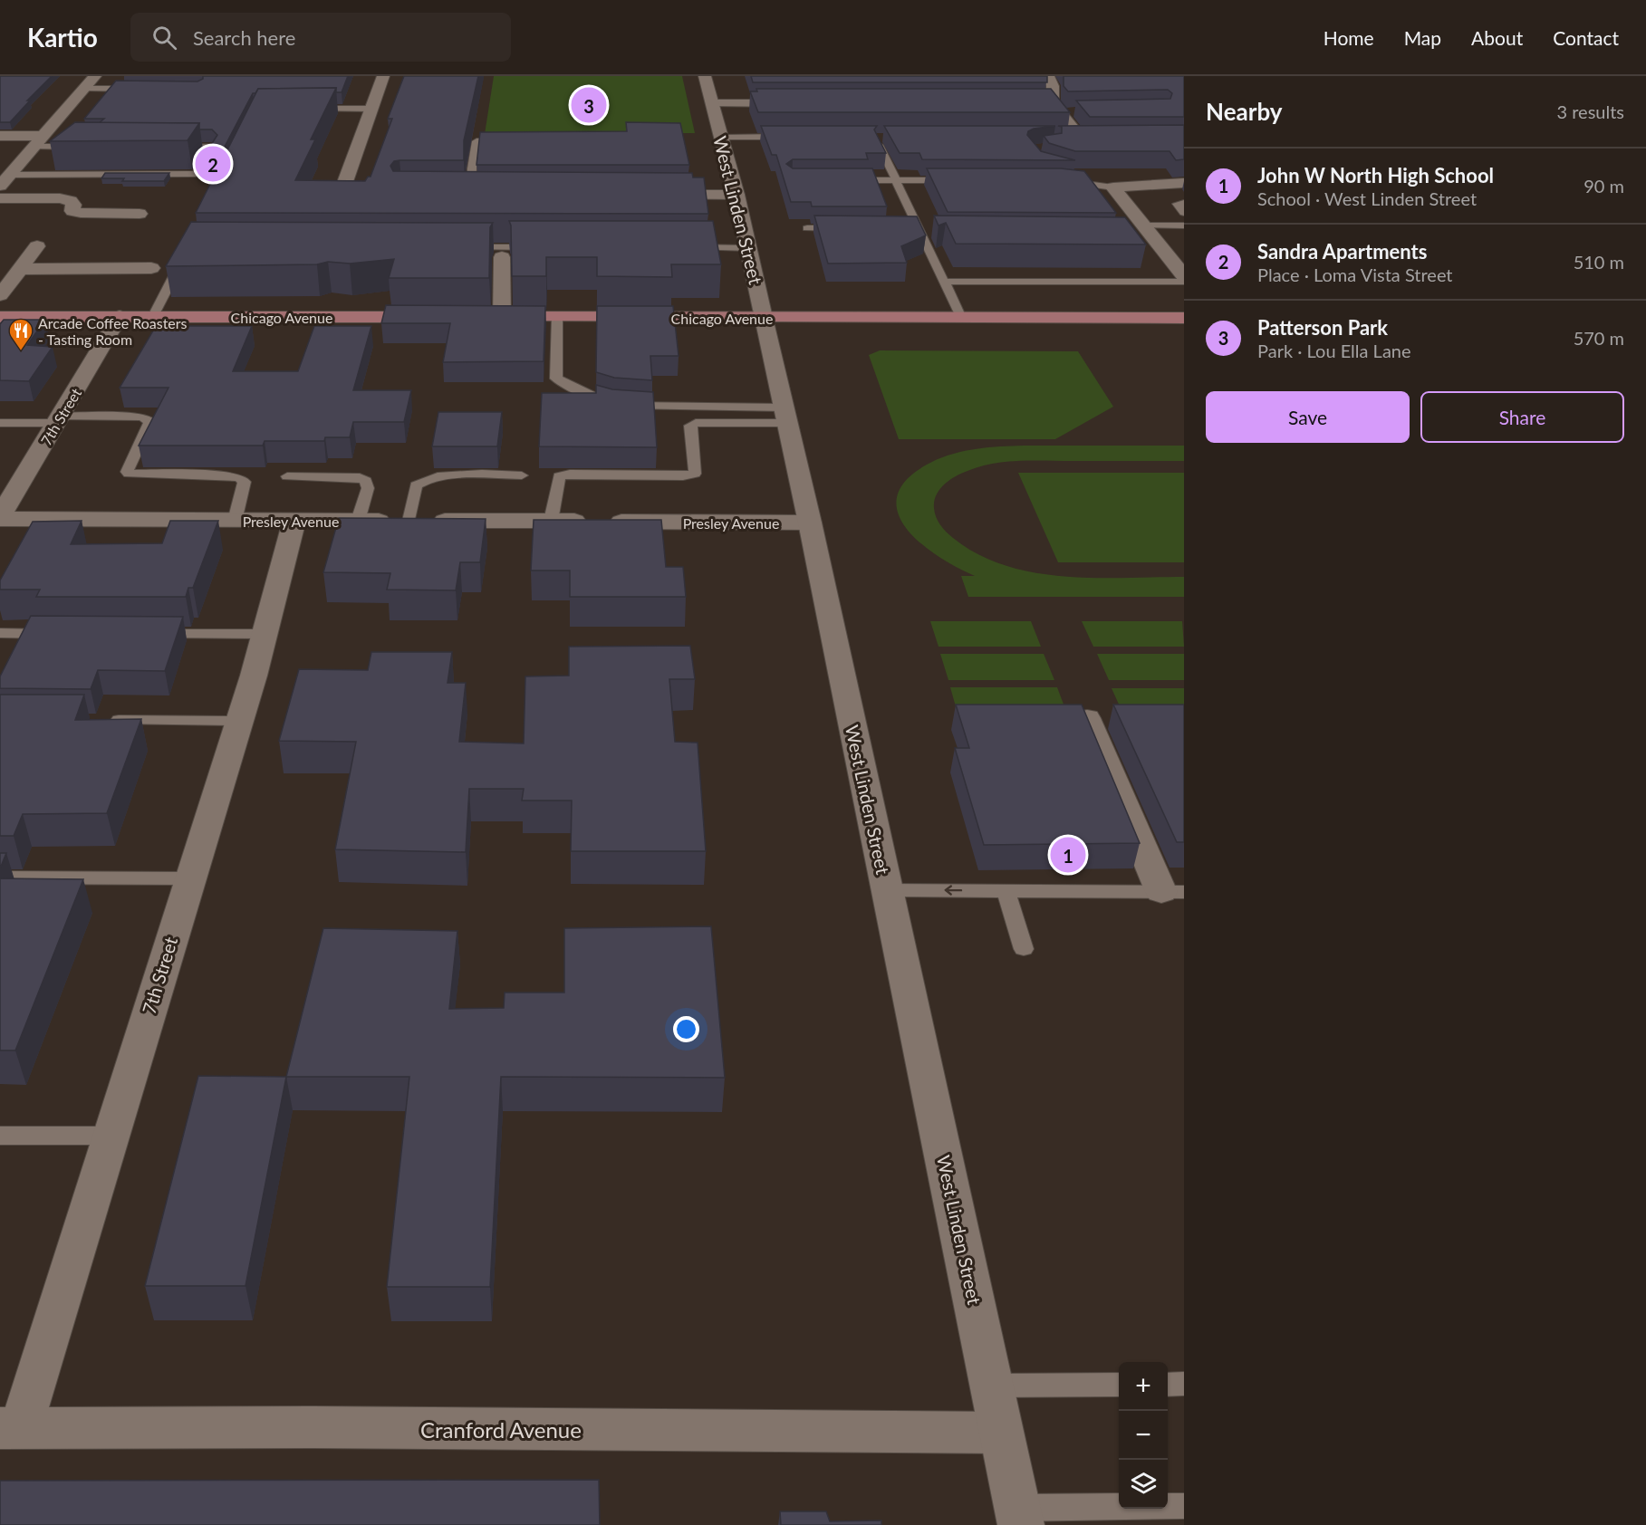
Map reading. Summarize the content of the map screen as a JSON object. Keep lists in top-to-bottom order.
{
  "streets": {
    "main road": ["Chicago Avenue"],
    "street": [
      "West Linden Street",
      "7th Street",
      "Presley Avenue",
      "Cranford Avenue"
    ]
  },
  "crossings": [
    ["West Linden Street", "Chicago Avenue"],
    ["West Linden Street", "Presley Avenue"],
    ["West Linden Street", "Cranford Avenue"],
    ["Chicago Avenue", "7th Street"],
    ["7th Street", "Presley Avenue"],
    ["7th Street", "Cranford Avenue"]
  ],
  "places": {
    "restaurant": ["Arcade Coffee Roasters - Tasting Room"]
  },
  "page": {
    "header": "Kartio",
    "search": "Search here",
    "nav": [
      "Home",
      "Map",
      "About",
      "Contact"
    ],
    "heading": ["Nearby", "3 results"],
    "pins": ["3", "2", "1"],
    "list": [
      {
        "mark": "1",
        "name": "John W North High School",
        "note": "School · West Linden Street",
        "value": "90 m"
      },
      {
        "mark": "2",
        "name": "Sandra Apartments",
        "note": "Place · Loma Vista Street",
        "value": "510 m"
      },
      {
        "mark": "3",
        "name": "Patterson Park",
        "note": "Park · Lou Ella Lane",
        "value": "570 m"
      }
    ],
    "buttons": ["Save", "Share"],
    "map_buttons": ["+", "−"]
  }
}
